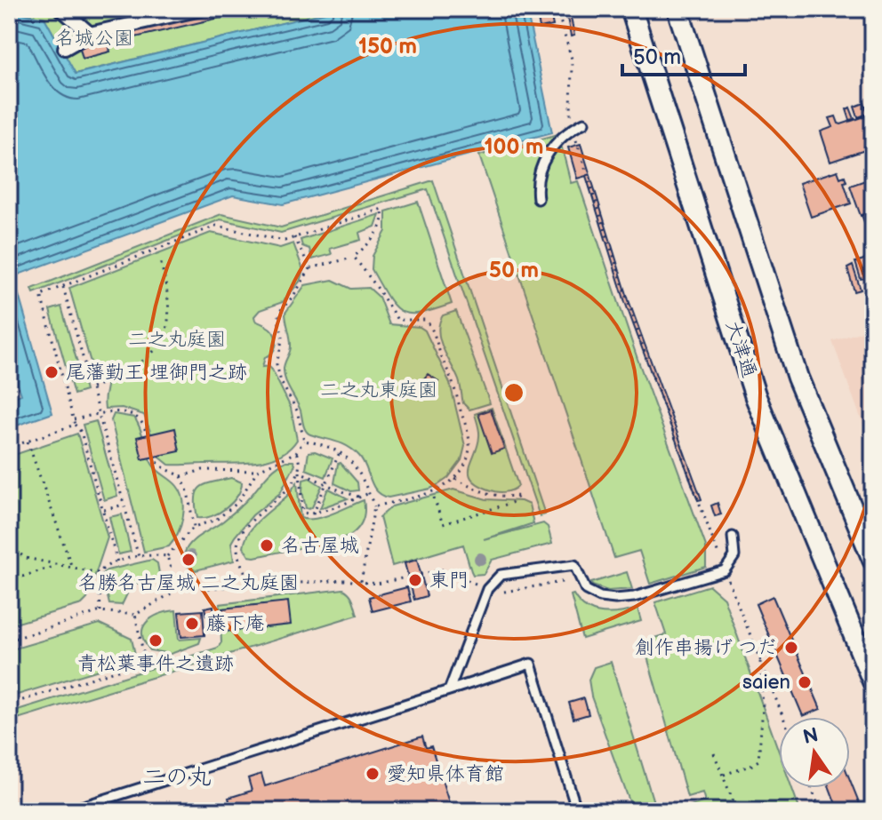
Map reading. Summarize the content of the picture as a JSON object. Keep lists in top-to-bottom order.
{
  "streets": {
    "street": ["大津通"]
  },
  "districts": ["二の丸"],
  "parks": ["名城公園", "二之丸庭園", "二之丸東庭園"],
  "places": [
    "尾藩勤王 埋御門之跡",
    "名古屋城",
    "名勝名古屋城 二之丸庭園",
    "東門",
    "藤下庵",
    "青松葉事件之遺跡",
    "創作串揚げ つだ",
    "saien",
    "愛知県体育館"
  ],
  "scale_bar": "50 m",
  "north": "top",
  "rings": ["150 m", "100 m", "50 m"]
}
